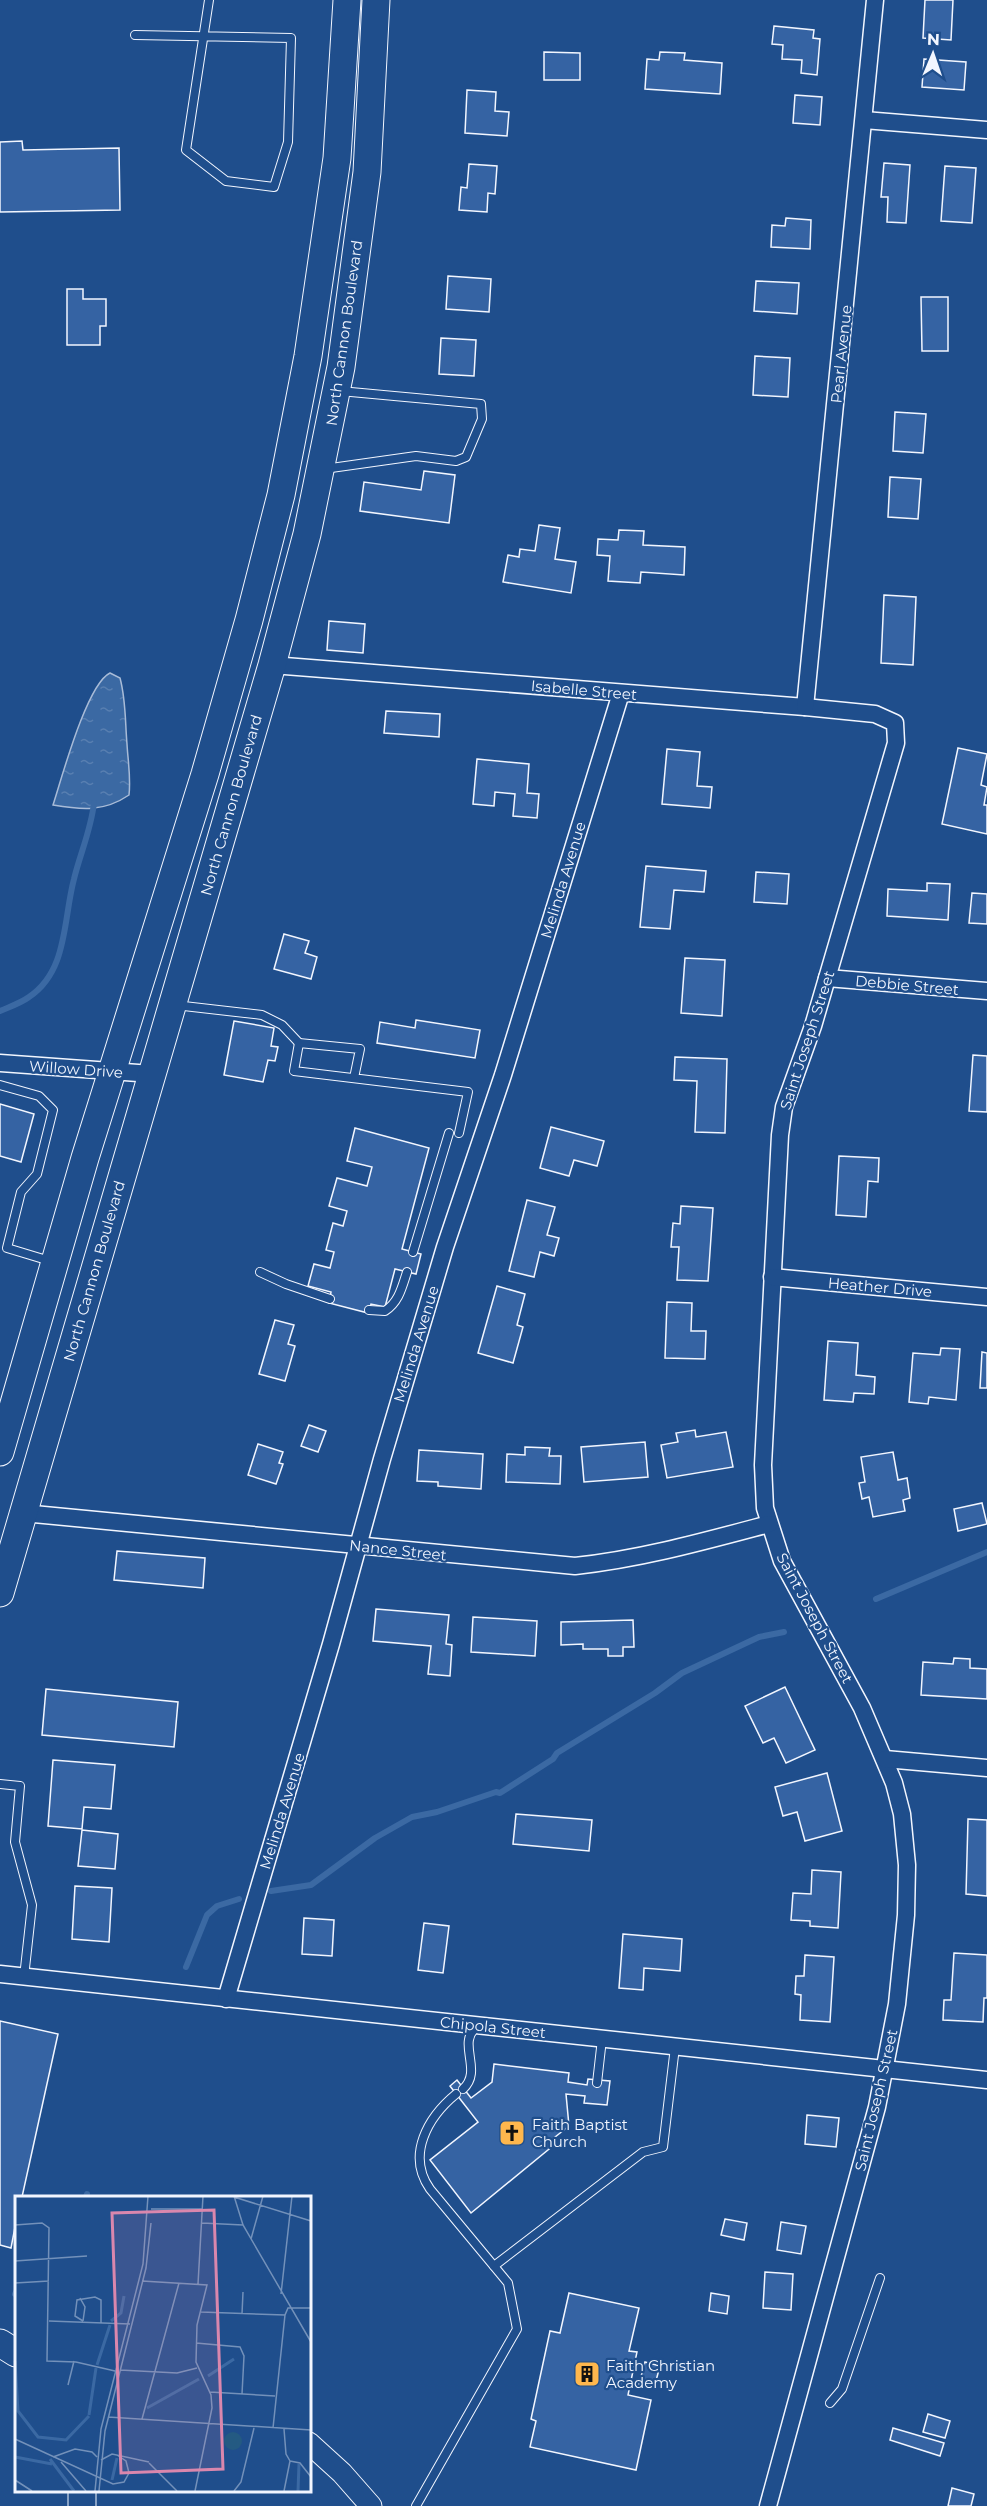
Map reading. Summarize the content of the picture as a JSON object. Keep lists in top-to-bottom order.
{
  "streets": {
    "main road": ["North Cannon Boulevard"],
    "street": [
      "Pearl Avenue",
      "Isabelle Street",
      "Melinda Avenue",
      "Debbie Street",
      "Saint Joseph Street",
      "Willow Drive",
      "Heather Drive",
      "Nance Street",
      "Chipola Street"
    ]
  },
  "crossings": [
    ["North Cannon Boulevard", "Isabelle Street"],
    ["North Cannon Boulevard", "Willow Drive"],
    ["North Cannon Boulevard", "Nance Street"],
    ["Pearl Avenue", "Isabelle Street"],
    ["Isabelle Street", "Melinda Avenue"],
    ["Isabelle Street", "Saint Joseph Street"],
    ["Melinda Avenue", "Nance Street"],
    ["Melinda Avenue", "Chipola Street"],
    ["Debbie Street", "Saint Joseph Street"],
    ["Saint Joseph Street", "Heather Drive"],
    ["Saint Joseph Street", "Nance Street"],
    ["Saint Joseph Street", "Chipola Street"]
  ],
  "places": {
    "church": ["Faith Baptist Church"],
    "building": ["Faith Christian Academy"]
  },
  "north": "top"
}
